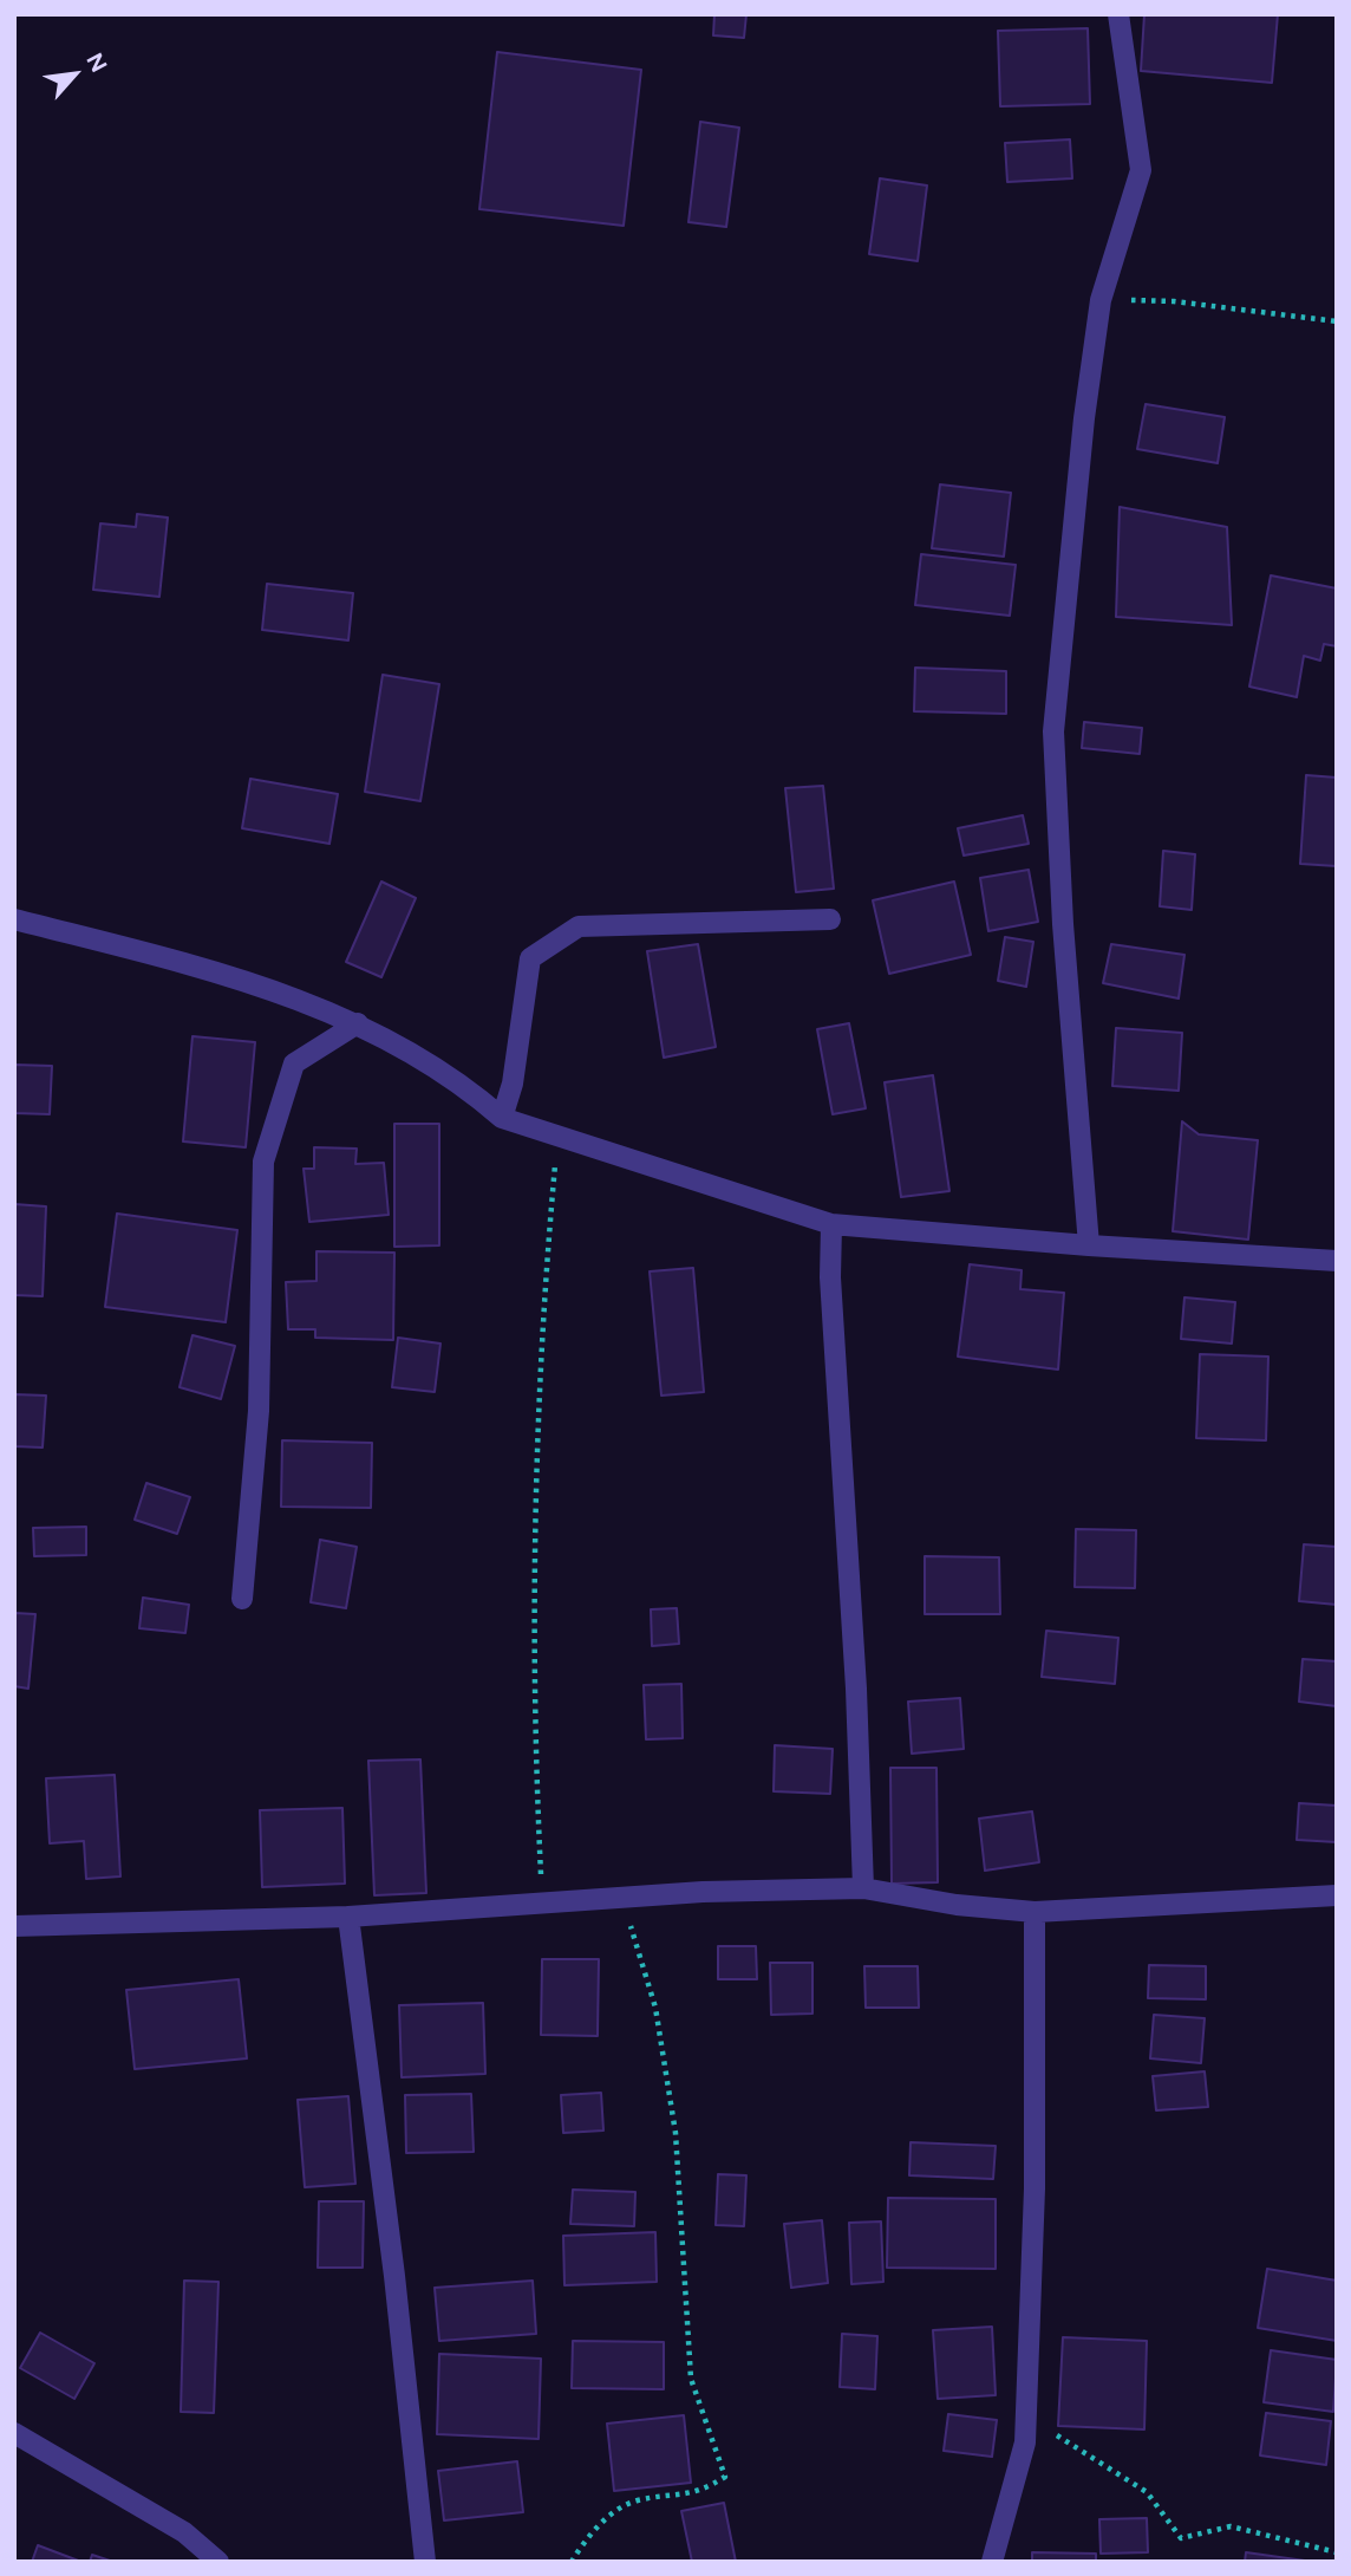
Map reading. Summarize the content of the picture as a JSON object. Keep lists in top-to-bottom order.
{
  "north": "top right"
}
